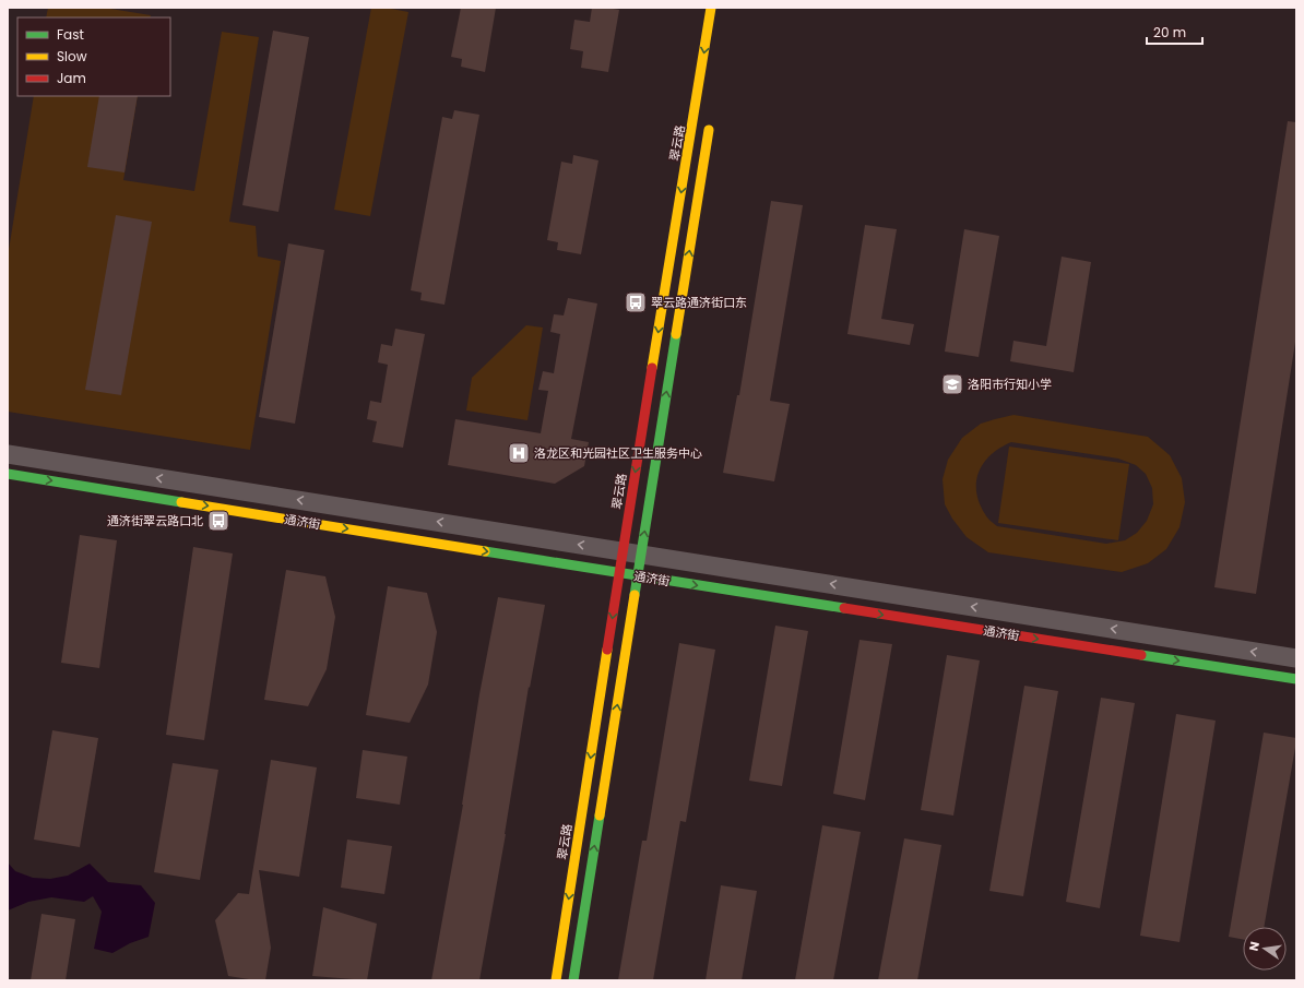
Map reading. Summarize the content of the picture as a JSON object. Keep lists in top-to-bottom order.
{
  "streets": {
    "street": ["翠云路", "通济街"]
  },
  "crossings": [
    ["翠云路", "通济街"]
  ],
  "places": {
    "bus stop": ["翠云路通济街口东", "通济街翠云路口北"],
    "school or university": ["洛阳市行知小学"],
    "hospital": ["洛龙区和光园社区卫生服务中心"]
  },
  "legend": ["Fast", "Slow", "Jam"],
  "scale_bar": "20 m",
  "north": "left"
}
